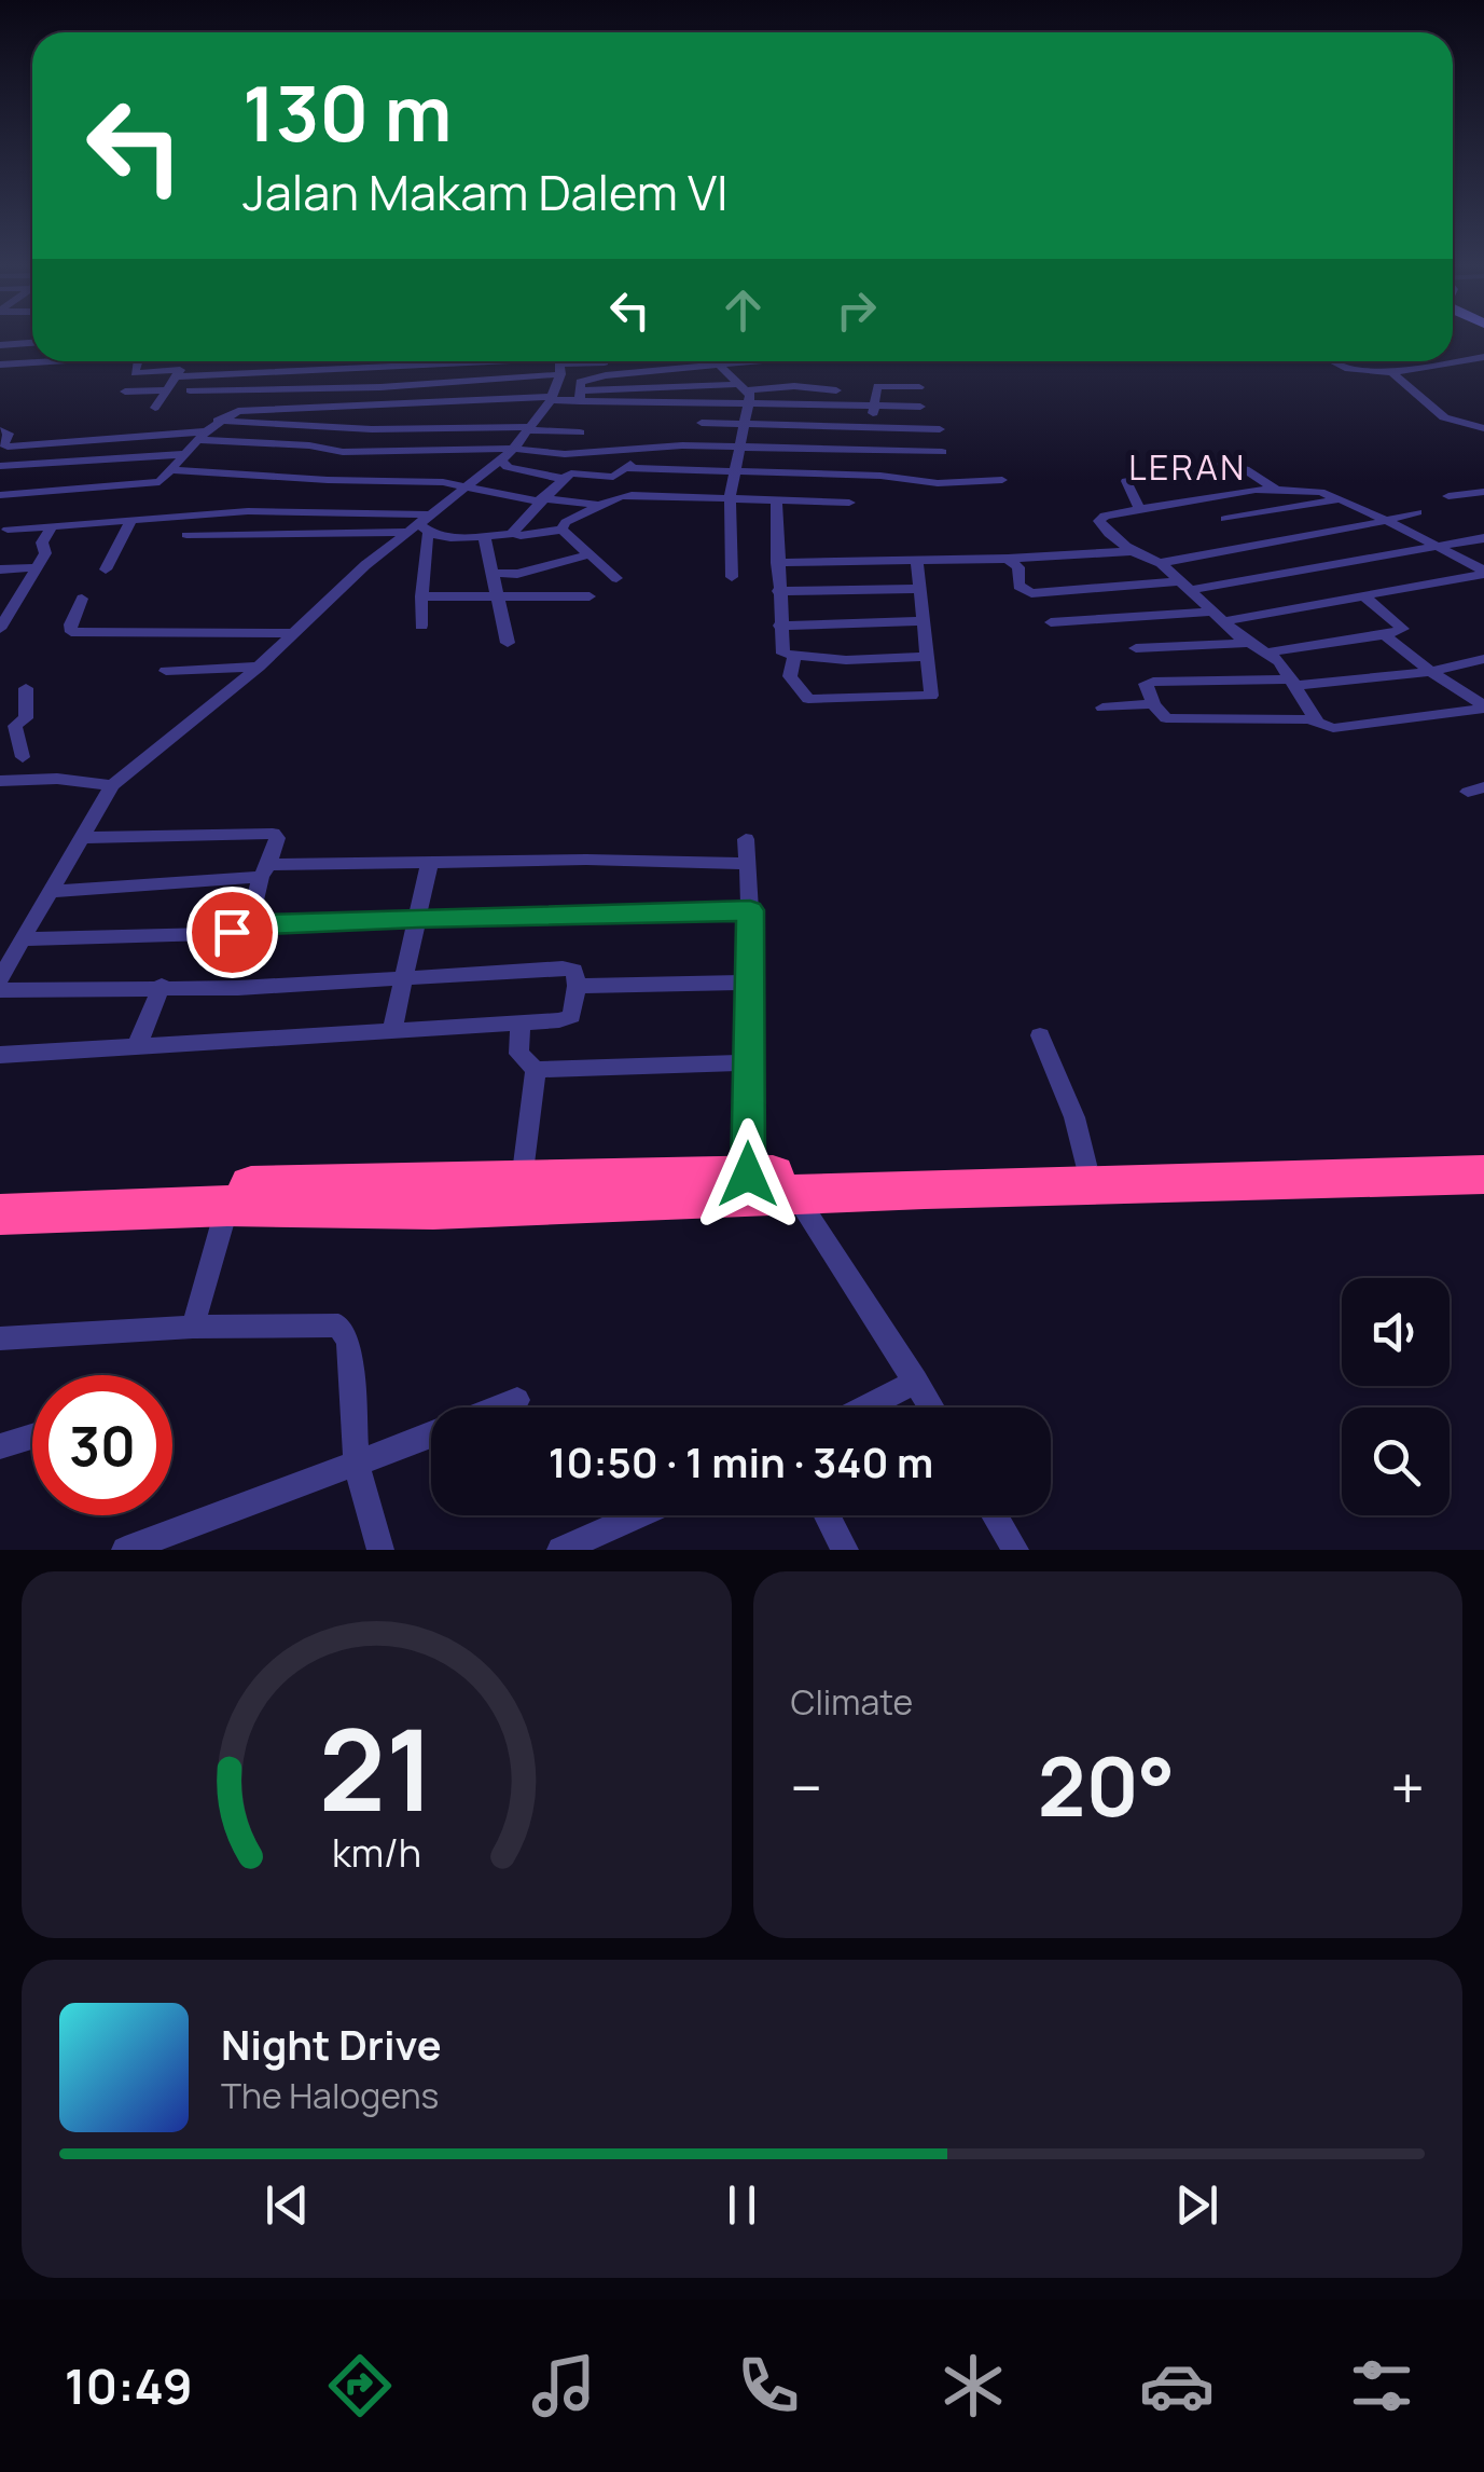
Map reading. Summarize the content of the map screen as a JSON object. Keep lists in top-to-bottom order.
{
  "districts": ["LERAN"],
  "page": {
    "turn": ["130 m", "Jalan Makam Dalem VI"],
    "limit": "30",
    "trip": "10:50 · 1 min · 340 m",
    "tile": "Climate",
    "heat": ["−", "20°", "+"],
    "song": ["Night Drive", "The Halogens"],
    "tabs": "10:49",
    "gauge": ["21", "km/h"]
  }
}
